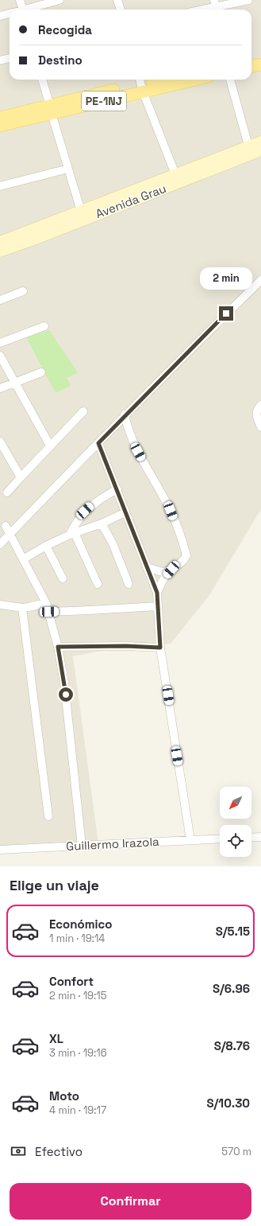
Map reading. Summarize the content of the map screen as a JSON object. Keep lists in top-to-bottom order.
{
  "streets": {
    "main road": ["PE-1NJ"],
    "street": ["Avenida Grau", "Guillermo Irazola"]
  },
  "north": "bottom left",
  "page": {
    "banner": ["Recogida", "Destino"],
    "bubble": "2 min",
    "heading": "Elige un viaje",
    "list": [
      {
        "name": "Económico",
        "note": "1 min · 19:14",
        "value": "S/5.15"
      },
      {
        "name": "Confort",
        "note": "2 min · 19:15",
        "value": "S/6.96"
      },
      {
        "name": "XL",
        "note": "3 min · 19:16",
        "value": "S/8.76"
      },
      {
        "name": "Moto",
        "note": "4 min · 19:17",
        "value": "S/10.30"
      }
    ],
    "pay": ["Efectivo", "570 m"],
    "buttons": "Confirmar"
  }
}
